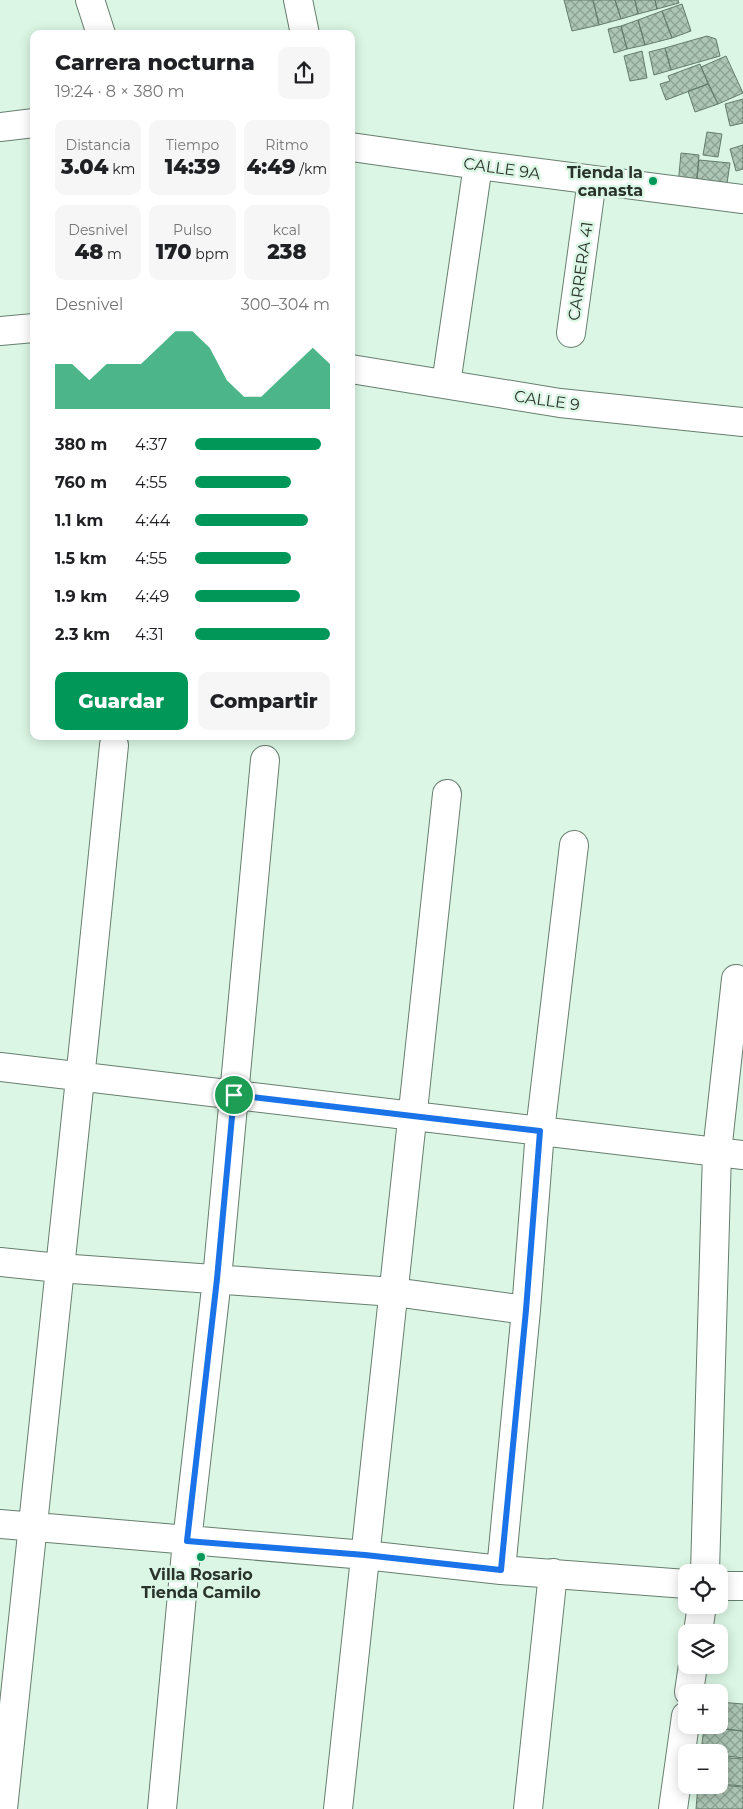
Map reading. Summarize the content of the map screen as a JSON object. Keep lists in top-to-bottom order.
{
  "streets": {
    "street": ["CALLE 9A", "CARRERA 41", "CALLE 9"]
  },
  "crossings": [
    ["CALLE 9A", "CARRERA 41"]
  ],
  "places": ["Tienda la canasta", "Villa Rosario Tienda Camilo"],
  "page": {
    "heading": ["Carrera nocturna", "19:24 · 8 × 380 m"],
    "stats": [
      ["Distancia", "3.04 km"],
      ["Tiempo", "14:39"],
      ["Ritmo", "4:49 /km"],
      ["Desnivel", "48 m"],
      ["Pulso", "170 bpm"],
      ["kcal", "238"]
    ],
    "chart": ["Desnivel", "300–304 m"],
    "list": [
      {
        "name": "380 m",
        "note": "4:37"
      },
      {
        "name": "760 m",
        "note": "4:55"
      },
      {
        "name": "1.1 km",
        "note": "4:44"
      },
      {
        "name": "1.5 km",
        "note": "4:55"
      },
      {
        "name": "1.9 km",
        "note": "4:49"
      },
      {
        "name": "2.3 km",
        "note": "4:31"
      }
    ],
    "buttons": ["Guardar", "Compartir"],
    "map_buttons": ["+", "−"]
  }
}
